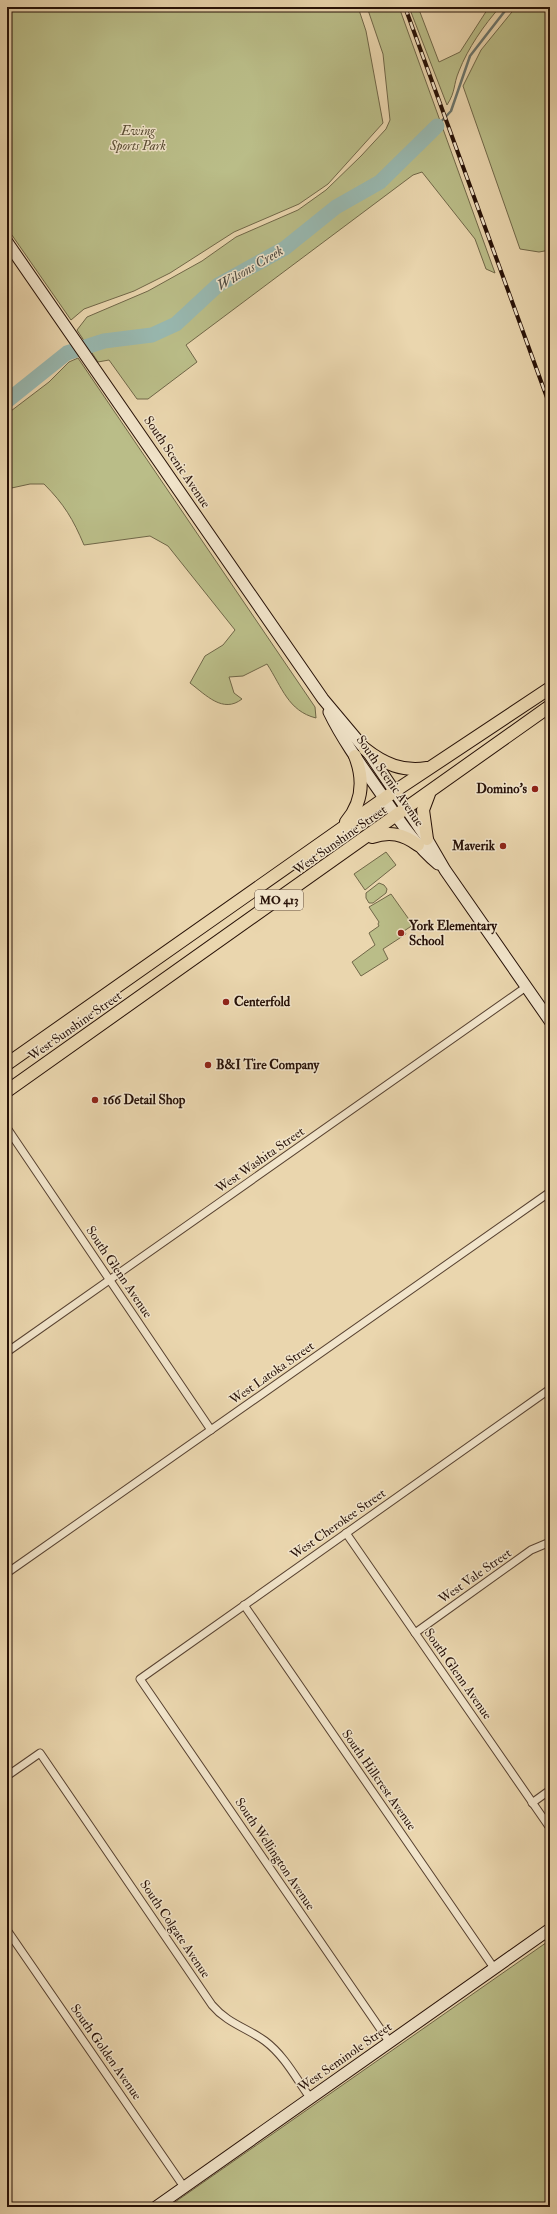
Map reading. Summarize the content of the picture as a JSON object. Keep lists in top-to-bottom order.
{
  "streets": {
    "main road": [
      "South Scenic Avenue",
      "West Sunshine Street",
      "MO 413",
      "West Seminole Street"
    ],
    "street": [
      "West Washita Street",
      "South Glenn Avenue",
      "West Latoka Street",
      "West Cherokee Street",
      "West Vale Street",
      "South Hillcrest Avenue",
      "South Wellington Avenue",
      "South Colgate Avenue",
      "South Golden Avenue"
    ]
  },
  "crossings": [
    ["South Scenic Avenue", "West Sunshine Street"],
    ["South Scenic Avenue", "West Washita Street"],
    ["West Washita Street", "South Glenn Avenue"],
    ["South Glenn Avenue", "West Latoka Street"],
    ["South Glenn Avenue", "West Cherokee Street"],
    ["South Glenn Avenue", "West Vale Street"],
    ["West Cherokee Street", "South Hillcrest Avenue"],
    ["West Cherokee Street", "South Wellington Avenue"],
    ["South Hillcrest Avenue", "West Seminole Street"],
    ["South Wellington Avenue", "West Seminole Street"],
    ["South Colgate Avenue", "West Seminole Street"],
    ["South Golden Avenue", "West Seminole Street"]
  ],
  "water": ["Wilsons Creek"],
  "parks": ["Ewing Sports Park"],
  "places": [
    "Domino's",
    "Maverik",
    "York Elementary School",
    "Centerfold",
    "B&I Tire Company",
    "166 Detail Shop"
  ]
}
